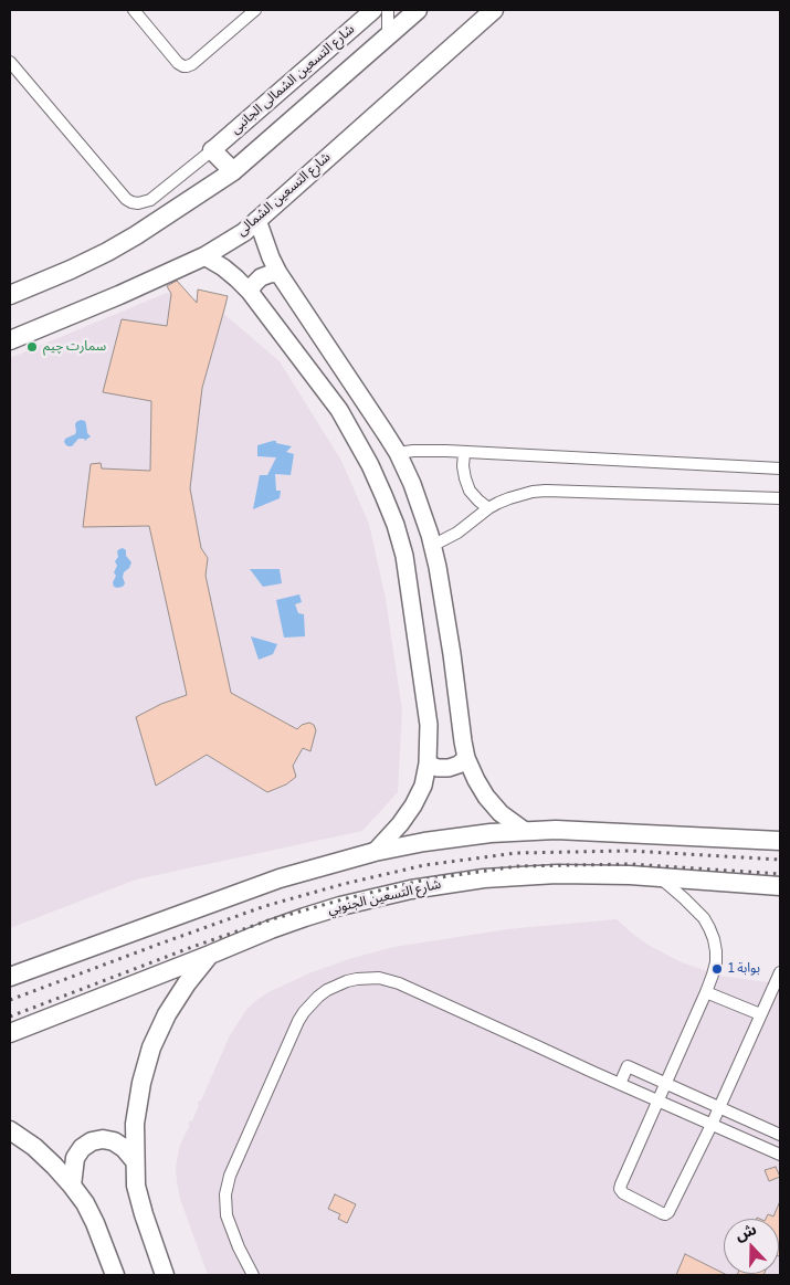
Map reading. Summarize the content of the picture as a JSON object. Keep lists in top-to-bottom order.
{
  "streets": {
    "main road": ["شارع التسعين الشمالى", "شارع التسعين الجنوبي"],
    "street": ["شارع التسعين الشمالى الجانبى"]
  },
  "places": ["سمارت چيم", "بوابة 1"],
  "north": "top"
}
